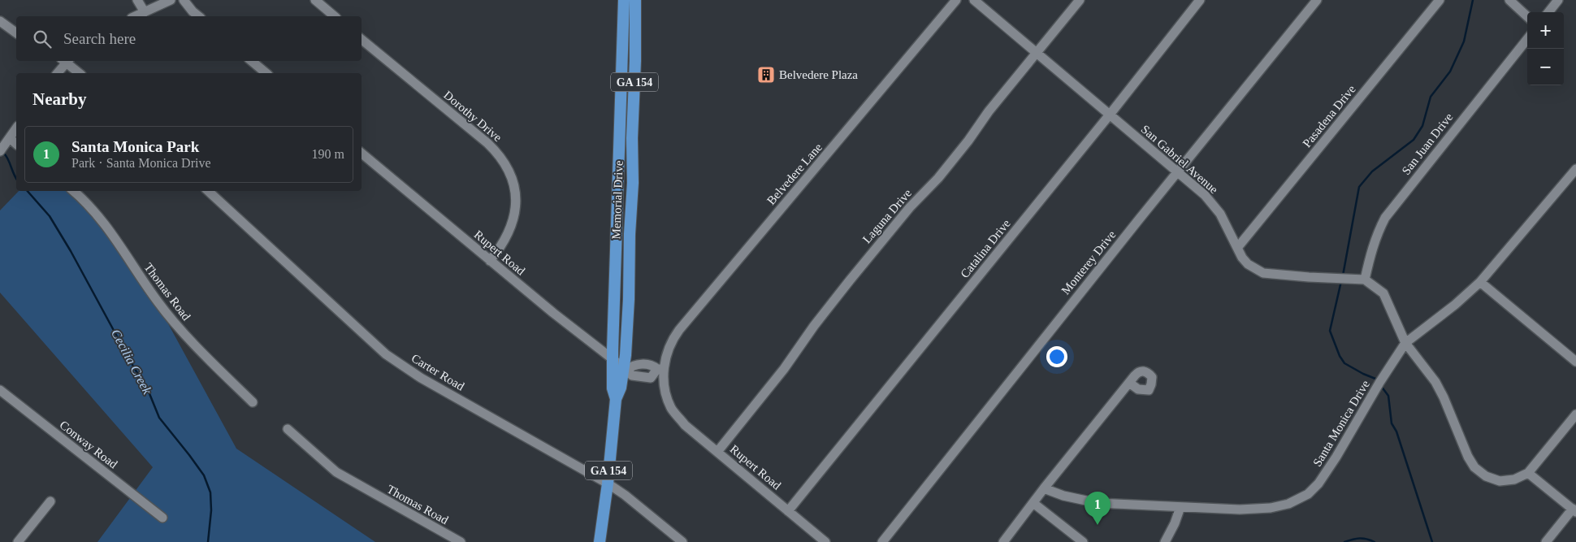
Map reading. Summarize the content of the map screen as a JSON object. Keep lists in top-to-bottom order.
{
  "streets": {
    "main road": ["GA 154", "Memorial Drive"],
    "street": [
      "Dorothy Drive",
      "Pasadena Drive",
      "San Juan Drive",
      "San Gabriel Avenue",
      "Belvedere Lane",
      "Laguna Drive",
      "Catalina Drive",
      "Rupert Road",
      "Monterey Drive",
      "Thomas Road",
      "Carter Road",
      "Santa Monica Drive",
      "Conway Road"
    ]
  },
  "crossings": [
    ["Dorothy Drive", "Rupert Road"],
    ["Pasadena Drive", "San Gabriel Avenue"],
    ["San Juan Drive", "San Gabriel Avenue"],
    ["San Gabriel Avenue", "Laguna Drive"],
    ["San Gabriel Avenue", "Catalina Drive"],
    ["San Gabriel Avenue", "Monterey Drive"],
    ["Belvedere Lane", "Rupert Road"],
    ["Memorial Drive", "Rupert Road"],
    ["Memorial Drive", "Carter Road"],
    ["Laguna Drive", "Rupert Road"],
    ["Catalina Drive", "Rupert Road"]
  ],
  "water": ["Cecilia Creek"],
  "places": {
    "building": ["Belvedere Plaza"]
  },
  "page": {
    "map_buttons": ["+", "−"],
    "search": "Search here",
    "heading": "Nearby",
    "list": [
      {
        "mark": "1",
        "name": "Santa Monica Park",
        "note": "Park · Santa Monica Drive",
        "value": "190 m"
      }
    ],
    "pins": "1"
  }
}
